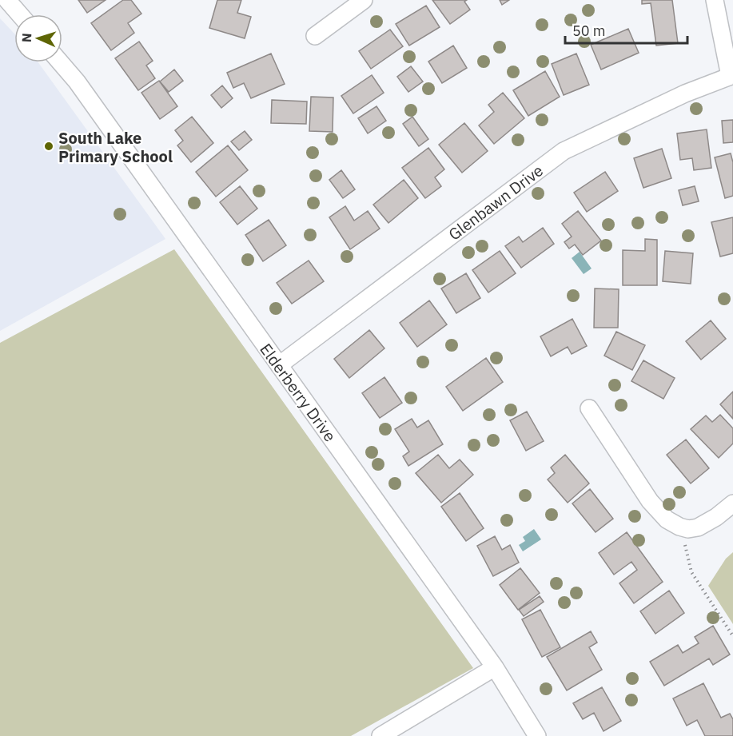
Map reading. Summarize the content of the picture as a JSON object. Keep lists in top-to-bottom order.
{
  "streets": {
    "street": ["Glenbawn Drive", "Elderberry Drive"]
  },
  "crossings": [
    ["Glenbawn Drive", "Elderberry Drive"]
  ],
  "places": ["South Lake Primary School"],
  "scale_bar": "50 m",
  "north": "left"
}
